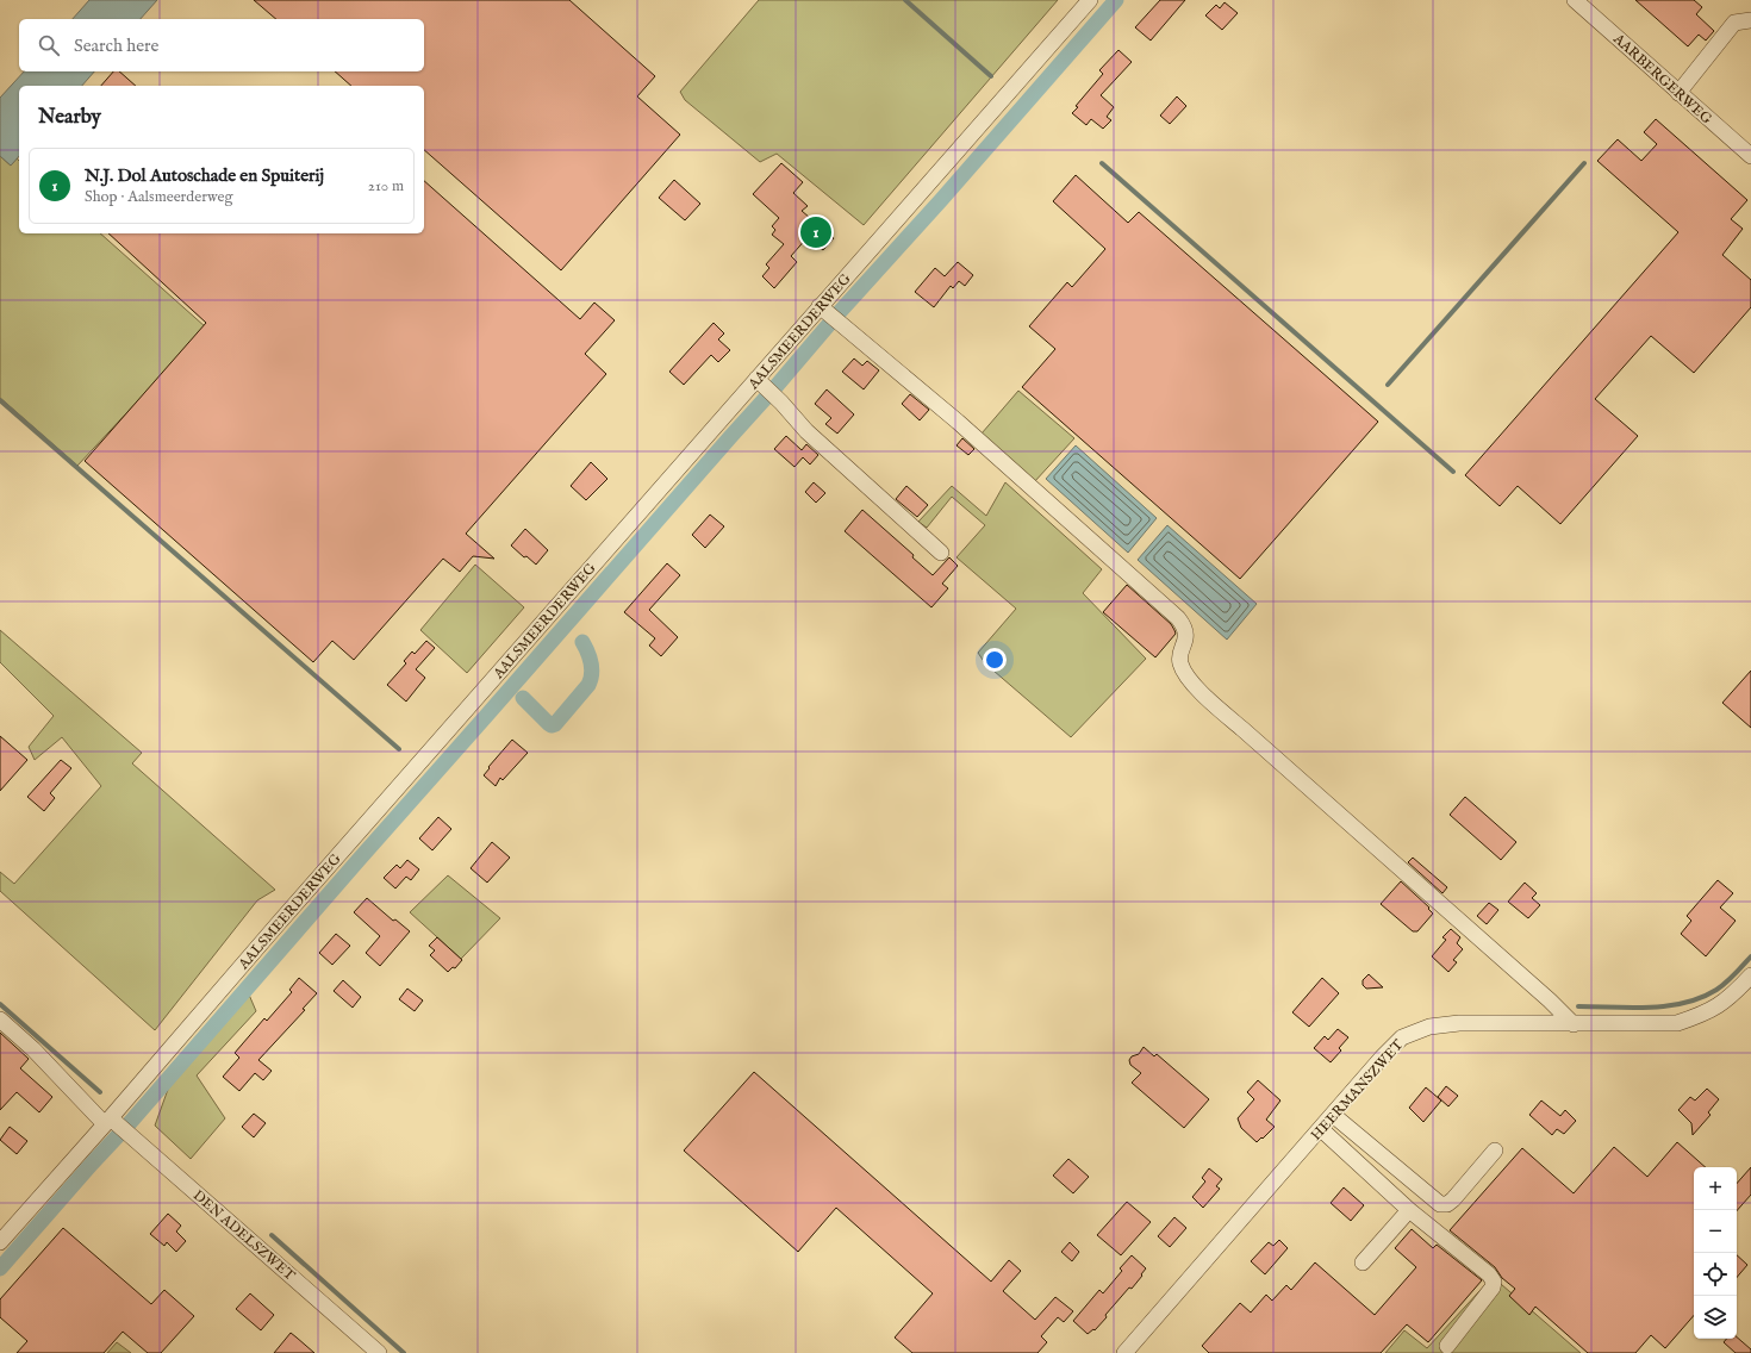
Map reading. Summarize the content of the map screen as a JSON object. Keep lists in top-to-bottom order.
{
  "streets": {
    "street": [
      "AARBERGERWEG",
      "AALSMEERDERWEG",
      "HEERMANSZWET",
      "DEN ADELSZWET"
    ]
  },
  "crossings": [
    ["AALSMEERDERWEG", "DEN ADELSZWET"]
  ],
  "page": {
    "search": "Search here",
    "heading": "Nearby",
    "list": [
      {
        "mark": "1",
        "name": "N.J. Dol Autoschade en Spuiterij",
        "note": "Shop · Aalsmeerderweg",
        "value": "210 m"
      }
    ],
    "pins": "1",
    "map_buttons": ["+", "−"]
  }
}
